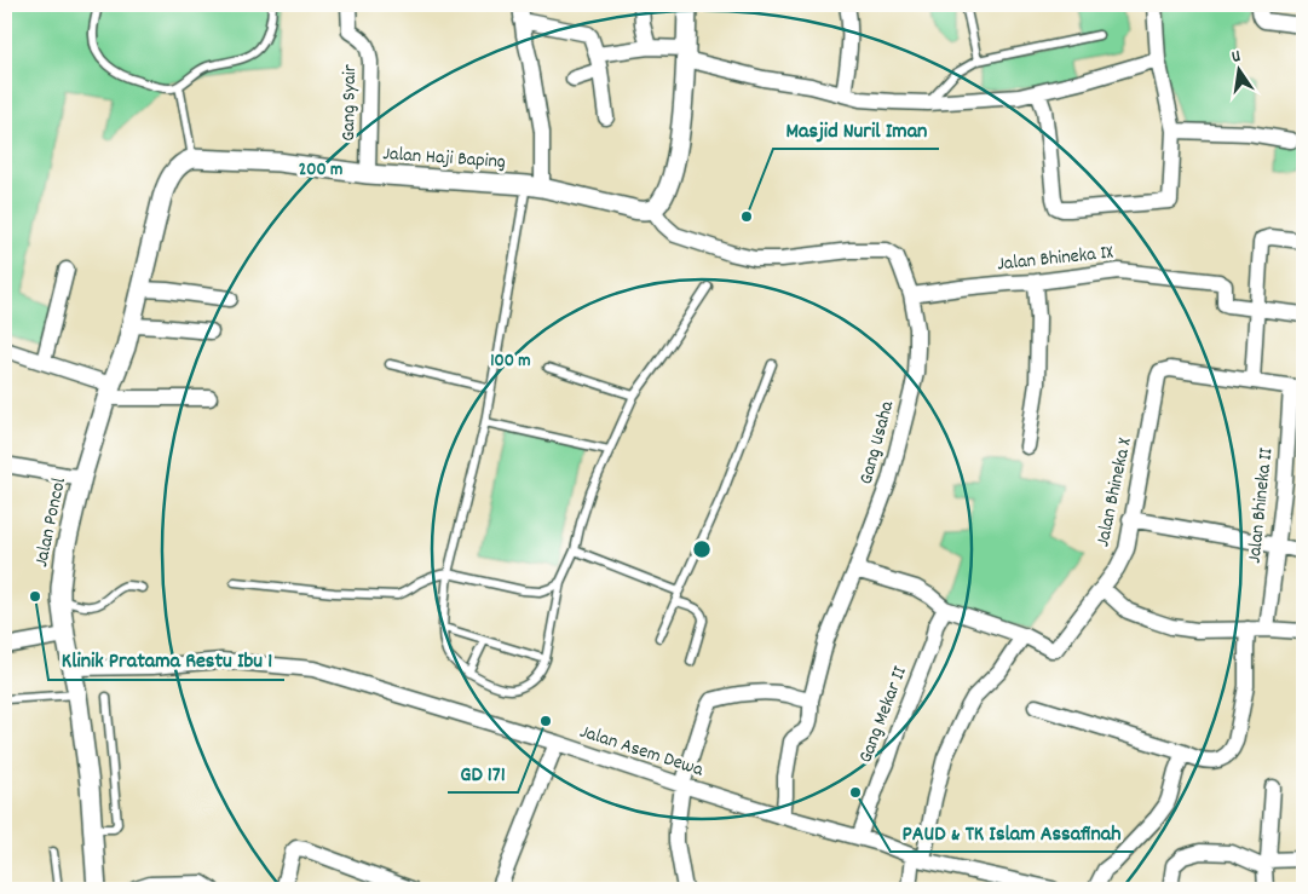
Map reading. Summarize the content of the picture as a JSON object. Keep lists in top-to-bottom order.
{
  "streets": {
    "street": [
      "Gang Syair",
      "Jalan Haji Baping",
      "Jalan Bhineka IX",
      "Gang Usaha",
      "Jalan Bhineka X",
      "Jalan Bhineka II",
      "Jalan Poncol",
      "Gang Mekar II",
      "Jalan Asem Dewa"
    ]
  },
  "crossings": [
    ["Gang Syair", "Jalan Haji Baping"],
    ["Jalan Haji Baping", "Gang Usaha"],
    ["Jalan Bhineka IX", "Gang Usaha"],
    ["Gang Usaha", "Jalan Asem Dewa"],
    ["Jalan Poncol", "Jalan Asem Dewa"],
    ["Gang Mekar II", "Jalan Asem Dewa"]
  ],
  "places": [
    "Masjid Nuril Iman",
    "Klinik Pratama Restu Ibu 1",
    "GD 171",
    "PAUD & TK Islam Assafinah"
  ],
  "north": "top",
  "rings": ["200 m", "100 m"]
}
